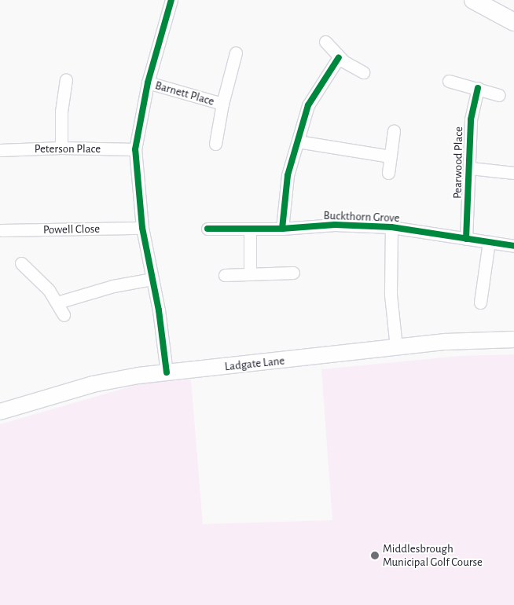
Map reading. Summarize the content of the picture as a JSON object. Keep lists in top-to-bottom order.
{
  "streets": {
    "main road": ["Ladgate Lane"],
    "street": [
      "Barnett Place",
      "Peterson Place",
      "Pearwood Place",
      "Buckthorn Grove",
      "Powell Close"
    ]
  },
  "crossings": [
    ["Pearwood Place", "Buckthorn Grove"]
  ],
  "places": ["Middlesbrough Municipal Golf Course"]
}
